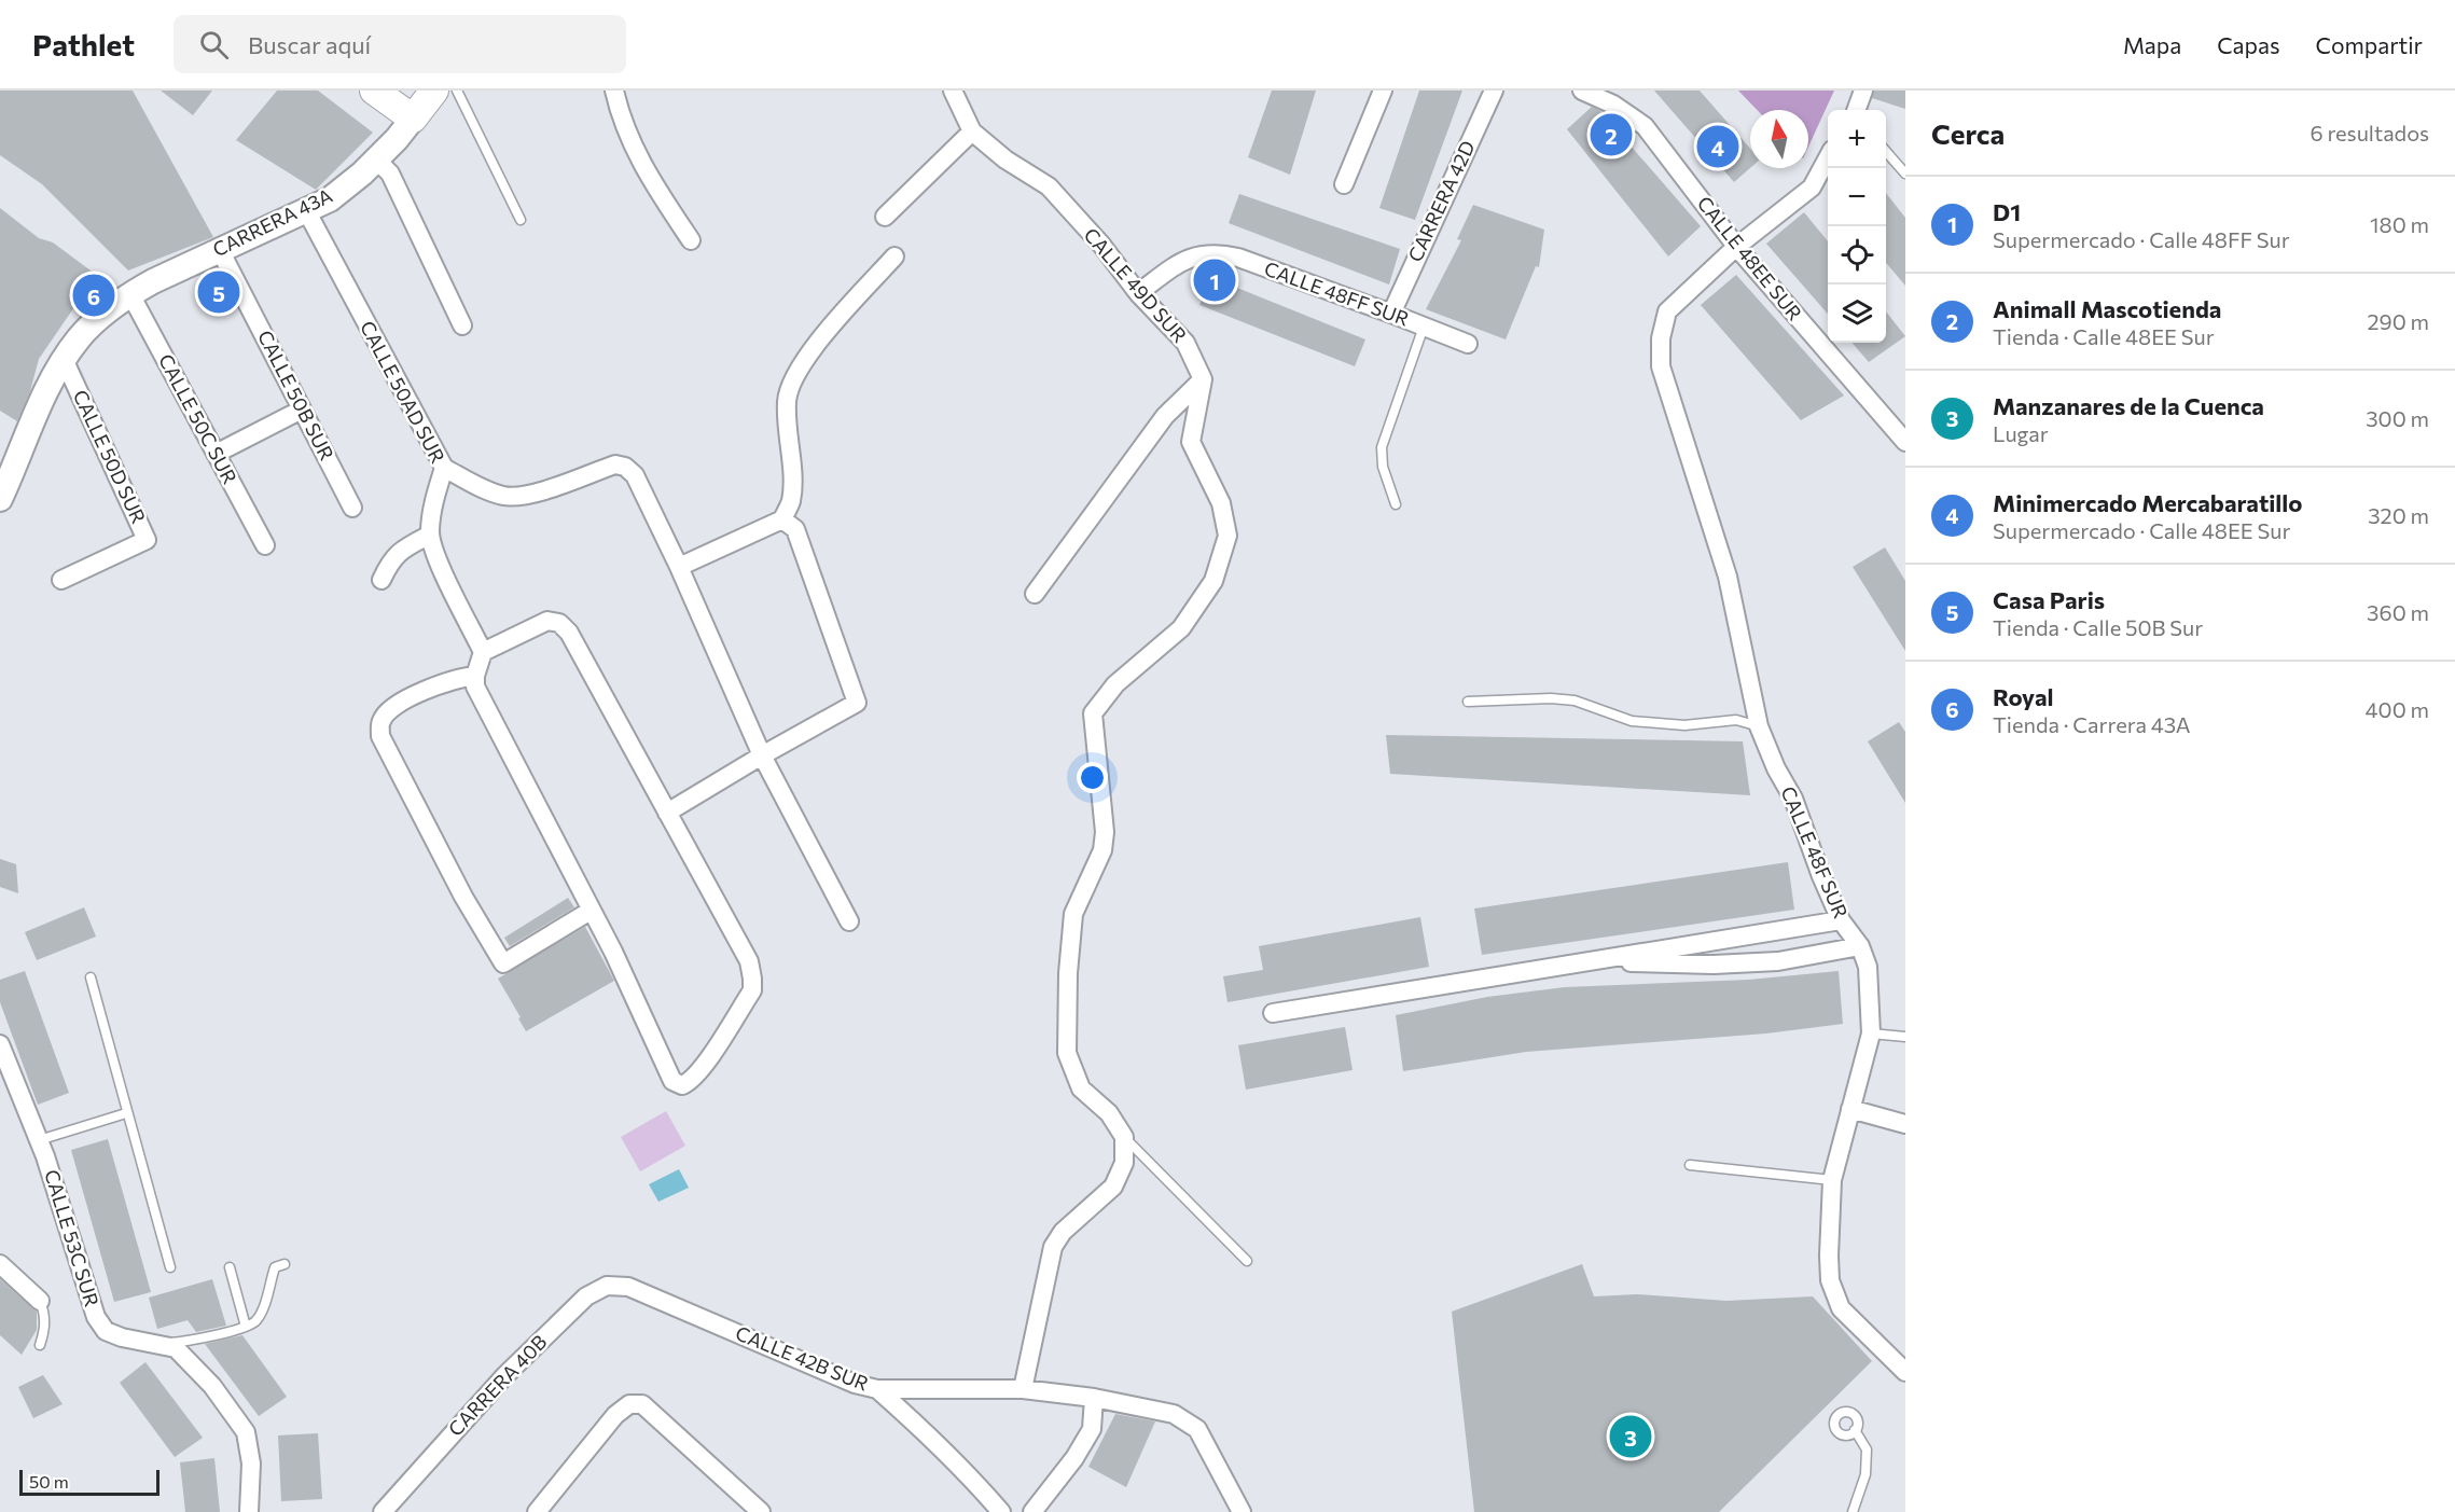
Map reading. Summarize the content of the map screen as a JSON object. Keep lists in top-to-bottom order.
{
  "streets": {
    "main road": ["CARRERA 43A"],
    "street": [
      "CARRERA 42D",
      "CALLE 48EE SUR",
      "CALLE 49D SUR",
      "CALLE 48FF SUR",
      "CALLE 50AD SUR",
      "CALLE 50B SUR",
      "CALLE 50C SUR",
      "CALLE 50D SUR",
      "CALLE 48F SUR",
      "CALLE 53C SUR",
      "CALLE 42B SUR",
      "CARRERA 40B"
    ]
  },
  "crossings": [
    ["CARRERA 42D", "CALLE 48FF SUR"],
    ["CARRERA 43A", "CALLE 50AD SUR"],
    ["CARRERA 43A", "CALLE 50B SUR"],
    ["CARRERA 43A", "CALLE 50C SUR"],
    ["CARRERA 43A", "CALLE 50D SUR"],
    ["CALLE 48EE SUR", "CALLE 48F SUR"],
    ["CALLE 49D SUR", "CALLE 48FF SUR"],
    ["CALLE 42B SUR", "CARRERA 40B"]
  ],
  "scale_bar": "50 m",
  "north": "top",
  "page": {
    "header": "Pathlet",
    "search": "Buscar aquí",
    "nav": ["Mapa", "Capas", "Compartir"],
    "heading": ["Cerca", "6 resultados"],
    "map_buttons": ["+", "−"],
    "pins": [
      "2",
      "4",
      "1",
      "5",
      "6",
      "3"
    ],
    "list": [
      {
        "mark": "1",
        "name": "D1",
        "note": "Supermercado · Calle 48FF Sur",
        "value": "180 m"
      },
      {
        "mark": "2",
        "name": "Animall Mascotienda",
        "note": "Tienda · Calle 48EE Sur",
        "value": "290 m"
      },
      {
        "mark": "3",
        "name": "Manzanares de la Cuenca",
        "note": "Lugar",
        "value": "300 m"
      },
      {
        "mark": "4",
        "name": "Minimercado Mercabaratillo",
        "note": "Supermercado · Calle 48EE Sur",
        "value": "320 m"
      },
      {
        "mark": "5",
        "name": "Casa Paris",
        "note": "Tienda · Calle 50B Sur",
        "value": "360 m"
      },
      {
        "mark": "6",
        "name": "Royal",
        "note": "Tienda · Carrera 43A",
        "value": "400 m"
      }
    ],
    "scale": "50 m"
  }
}
